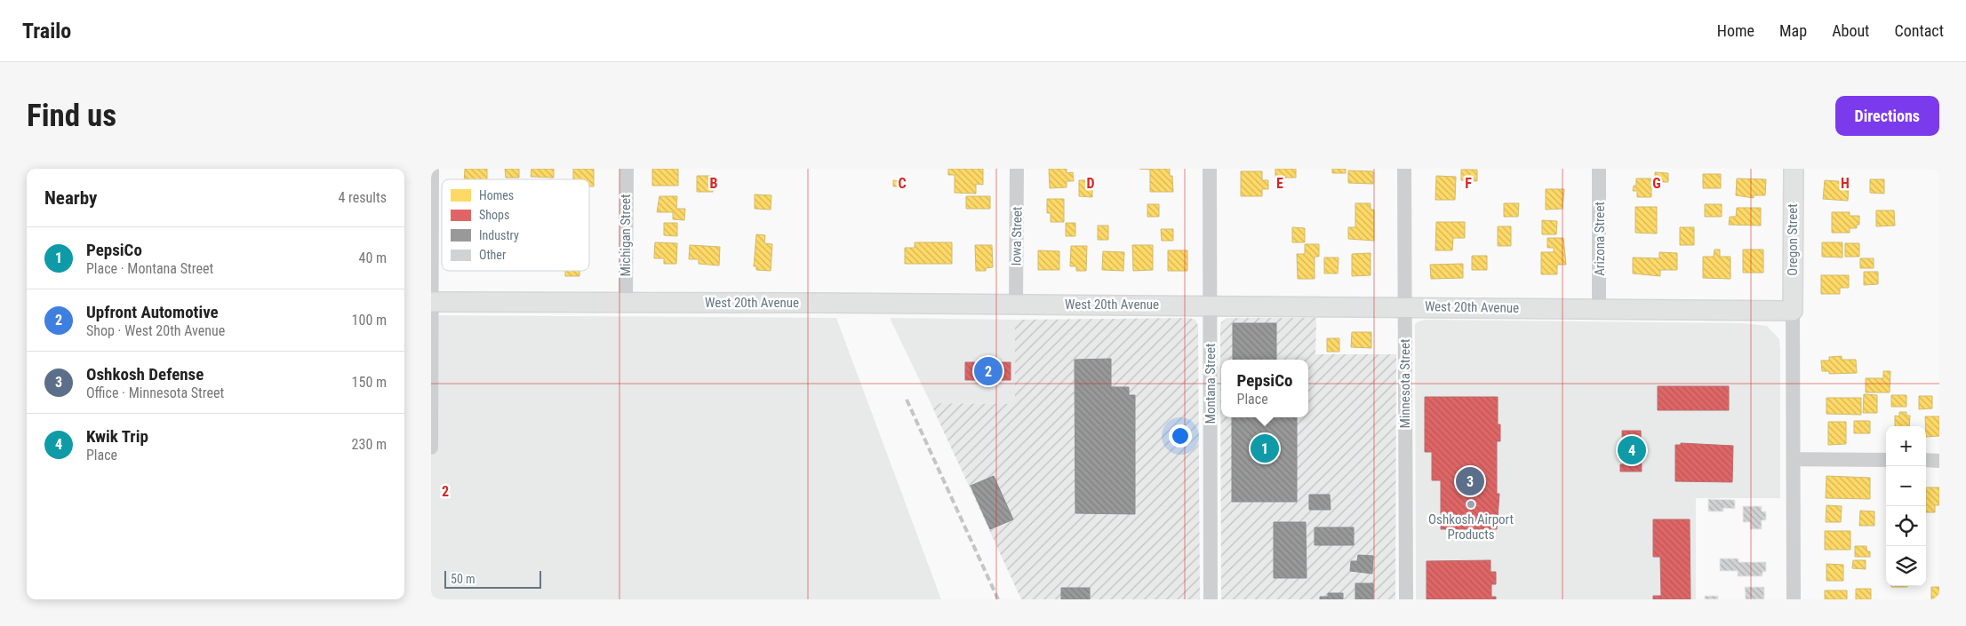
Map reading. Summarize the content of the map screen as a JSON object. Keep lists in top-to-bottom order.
{
  "streets": {
    "main road": ["Oregon Street", "West 20th Avenue"],
    "street": [
      "Michigan Street",
      "Iowa Street",
      "Arizona Street",
      "Montana Street",
      "Minnesota Street"
    ]
  },
  "crossings": [
    ["Michigan Street", "West 20th Avenue"],
    ["Iowa Street", "West 20th Avenue"],
    ["Arizona Street", "West 20th Avenue"],
    ["Oregon Street", "West 20th Avenue"],
    ["West 20th Avenue", "Montana Street"],
    ["West 20th Avenue", "Minnesota Street"]
  ],
  "places": ["Oshkosh Airport Products"],
  "legend": [
    "Homes",
    "Shops",
    "Industry",
    "Other"
  ],
  "scale_bar": "50 m",
  "page": {
    "header": "Trailo",
    "nav": [
      "Home",
      "Map",
      "About",
      "Contact"
    ],
    "buttons": "Directions",
    "title": "Find us",
    "heading": ["Nearby", "4 results"],
    "list": [
      {
        "mark": "1",
        "name": "PepsiCo",
        "note": "Place · Montana Street",
        "value": "40 m"
      },
      {
        "mark": "2",
        "name": "Upfront Automotive",
        "note": "Shop · West 20th Avenue",
        "value": "100 m"
      },
      {
        "mark": "3",
        "name": "Oshkosh Defense",
        "note": "Office · Minnesota Street",
        "value": "150 m"
      },
      {
        "mark": "4",
        "name": "Kwik Trip",
        "note": "Place",
        "value": "230 m"
      }
    ],
    "pins": [
      "2",
      "1",
      "4",
      "3"
    ],
    "popup": ["PepsiCo", "Place"],
    "map_buttons": ["+", "−"],
    "scale": "50 m"
  },
  "grid": {
    "columns": [
      "B",
      "C",
      "D",
      "E",
      "F",
      "G",
      "H"
    ],
    "rows": ["2"]
  }
}
